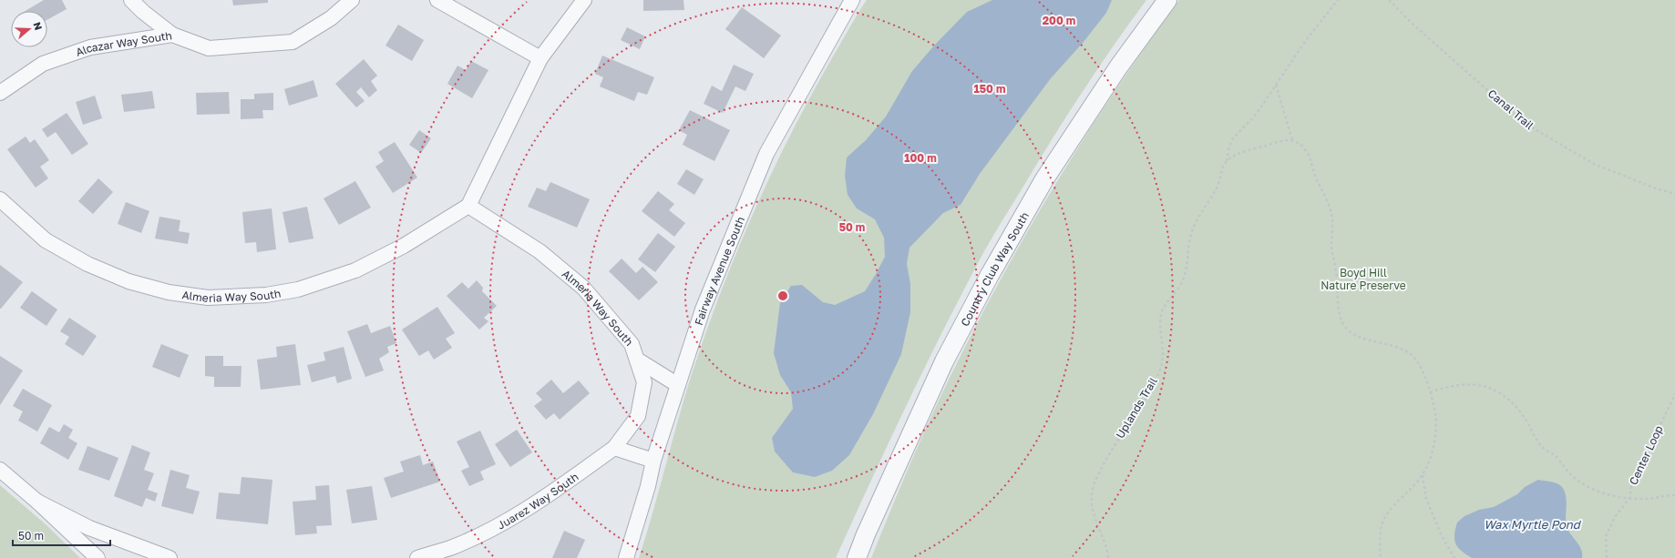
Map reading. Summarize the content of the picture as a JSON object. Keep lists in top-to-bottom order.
{
  "streets": {
    "street": [
      "Alcazar Way South",
      "Country Club Way South",
      "Fairway Avenue South",
      "Almeria Way South",
      "Juarez Way South"
    ],
    "path": ["Canal Trail", "Uplands Trail", "Center Loop"]
  },
  "crossings": [
    ["Almeria Way South", "Juarez Way South"]
  ],
  "water": ["Wax Myrtle Pond"],
  "parks": ["Boyd Hill Nature Preserve"],
  "scale_bar": "50 m",
  "north": "right",
  "rings": [
    "200 m",
    "150 m",
    "100 m",
    "50 m"
  ]
}
